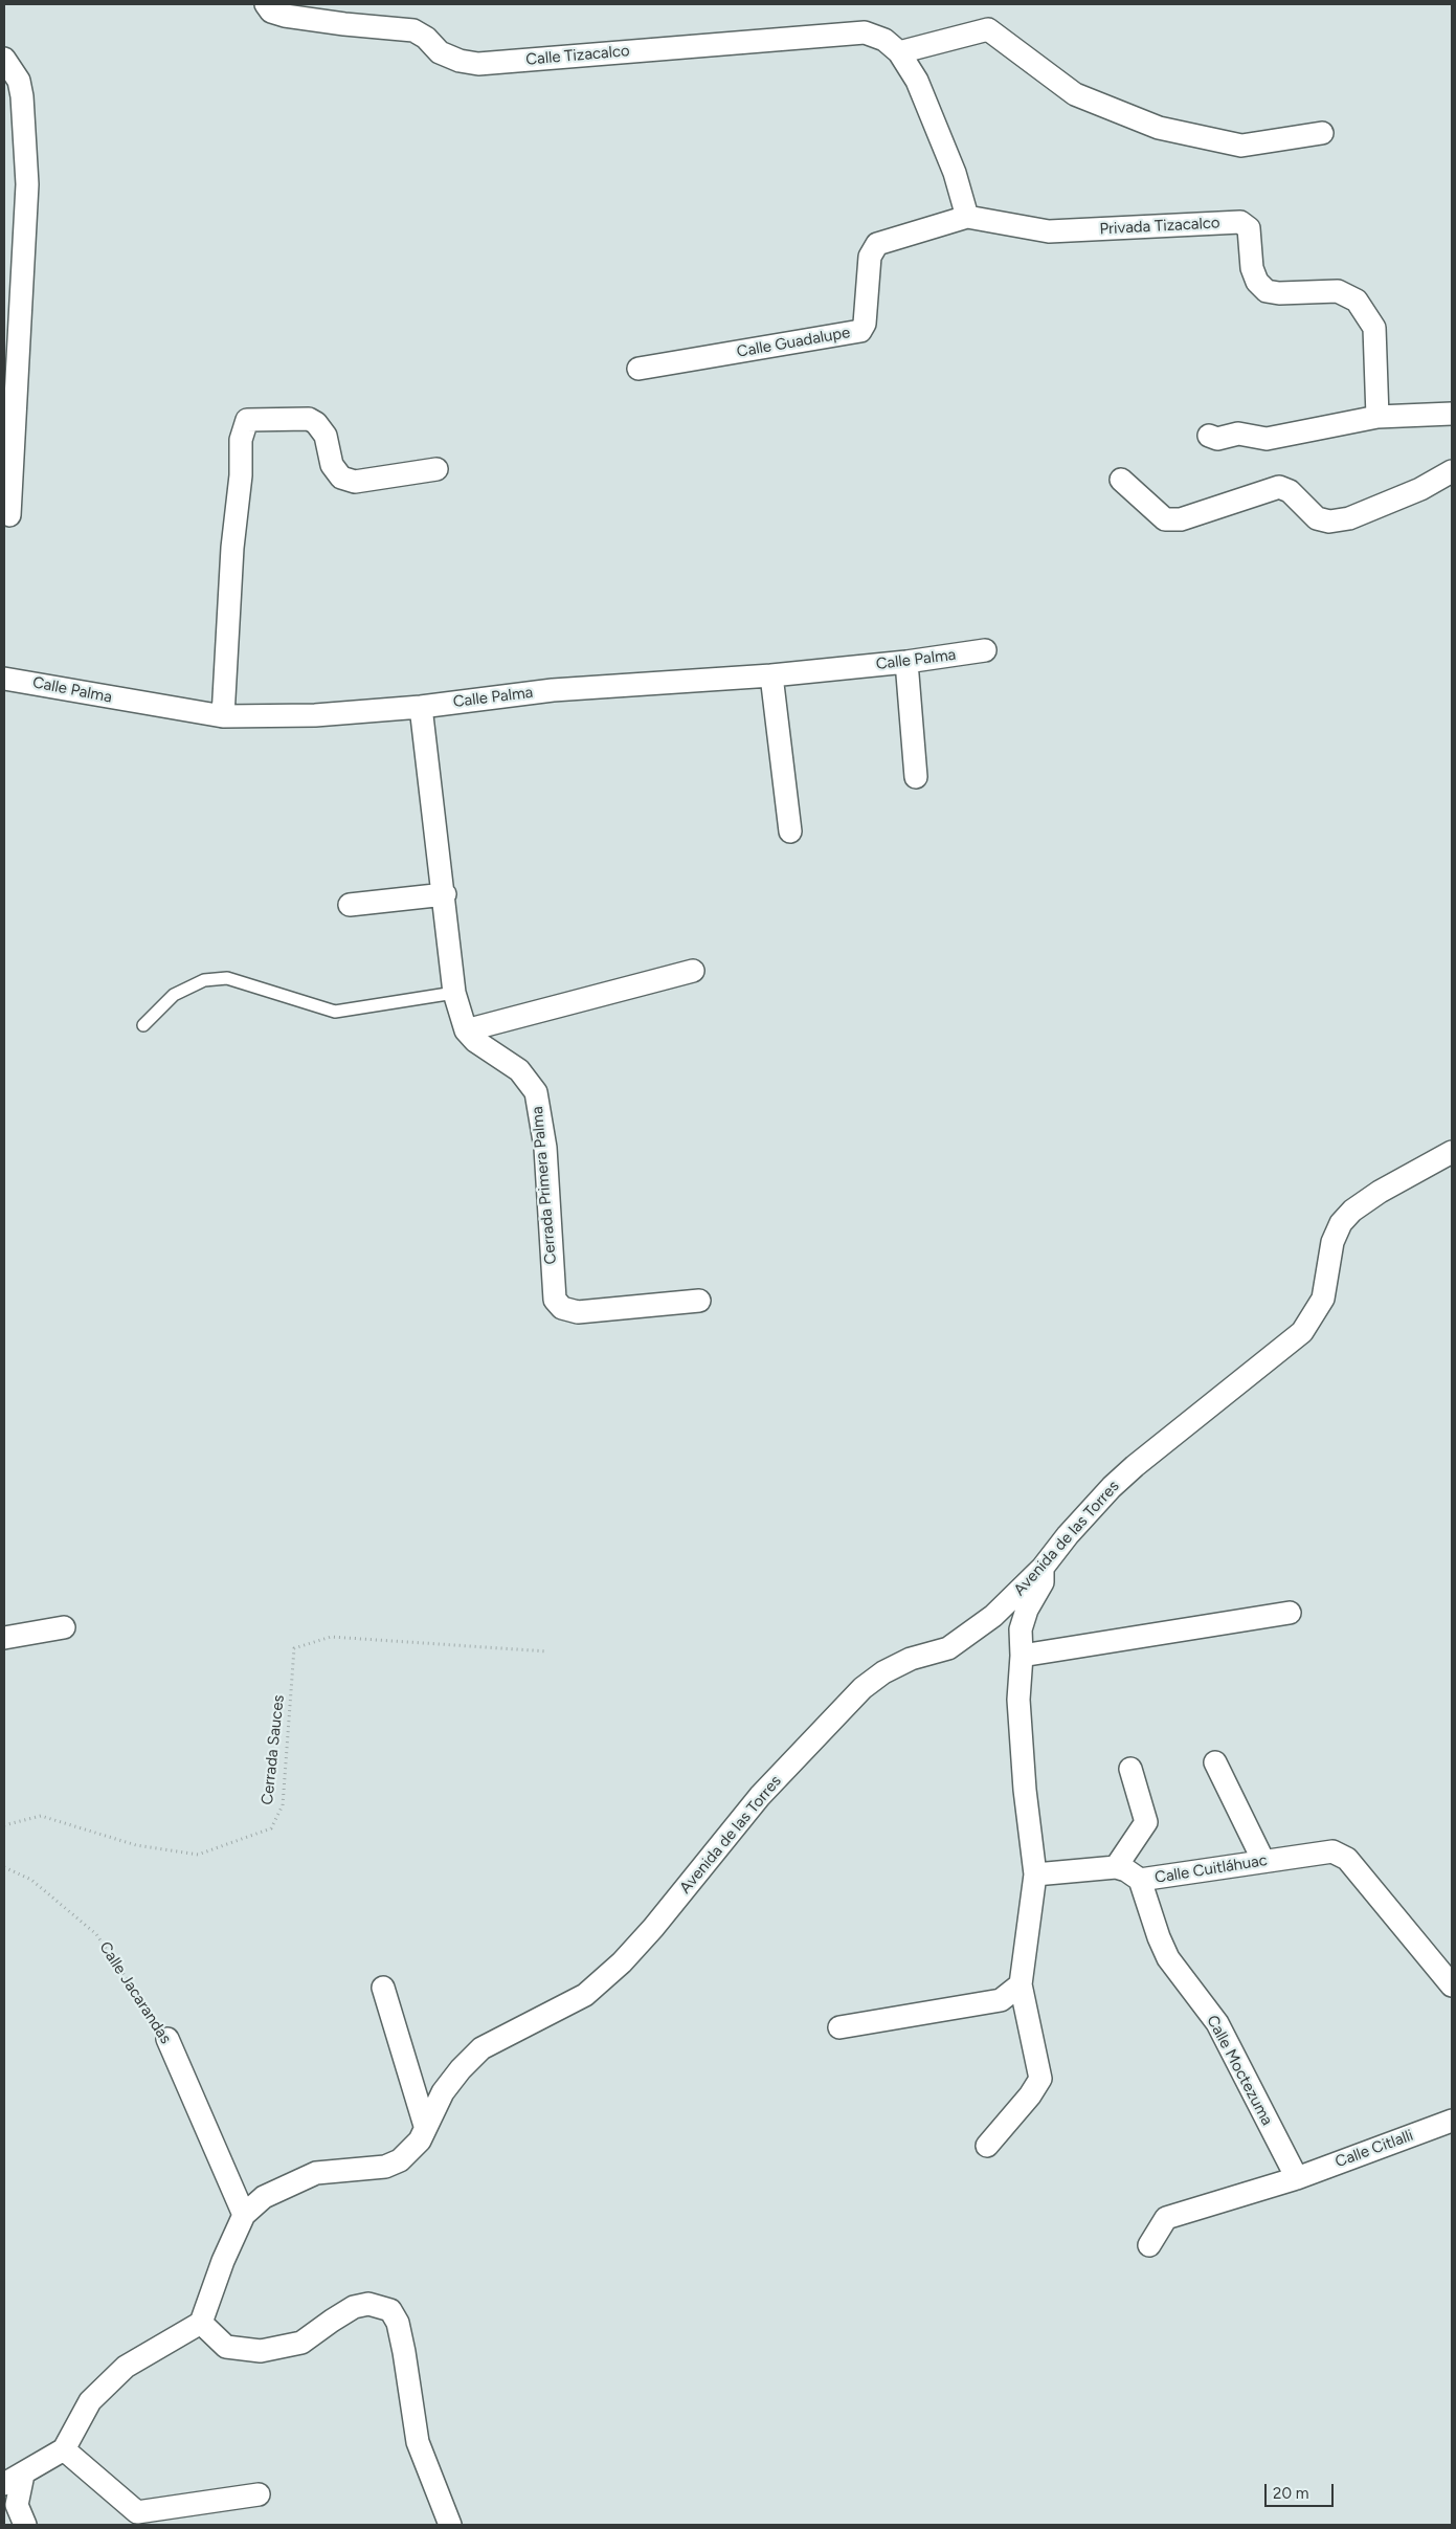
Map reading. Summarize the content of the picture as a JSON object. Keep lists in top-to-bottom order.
{
  "streets": {
    "street": [
      "Calle Tizacalco",
      "Privada Tizacalco",
      "Calle Guadalupe",
      "Calle Palma",
      "Cerrada Primera Palma",
      "Avenida de las Torres",
      "Calle Cuitláhuac",
      "Calle Jacarandas",
      "Calle Moctezuma",
      "Calle Citlalli"
    ],
    "path": ["Cerrada Sauces"]
  },
  "crossings": [
    ["Privada Tizacalco", "Calle Guadalupe"],
    ["Calle Palma", "Cerrada Primera Palma"],
    ["Avenida de las Torres", "Calle Jacarandas"],
    ["Calle Cuitláhuac", "Calle Moctezuma"],
    ["Calle Moctezuma", "Calle Citlalli"]
  ],
  "scale_bar": "20 m"
}
